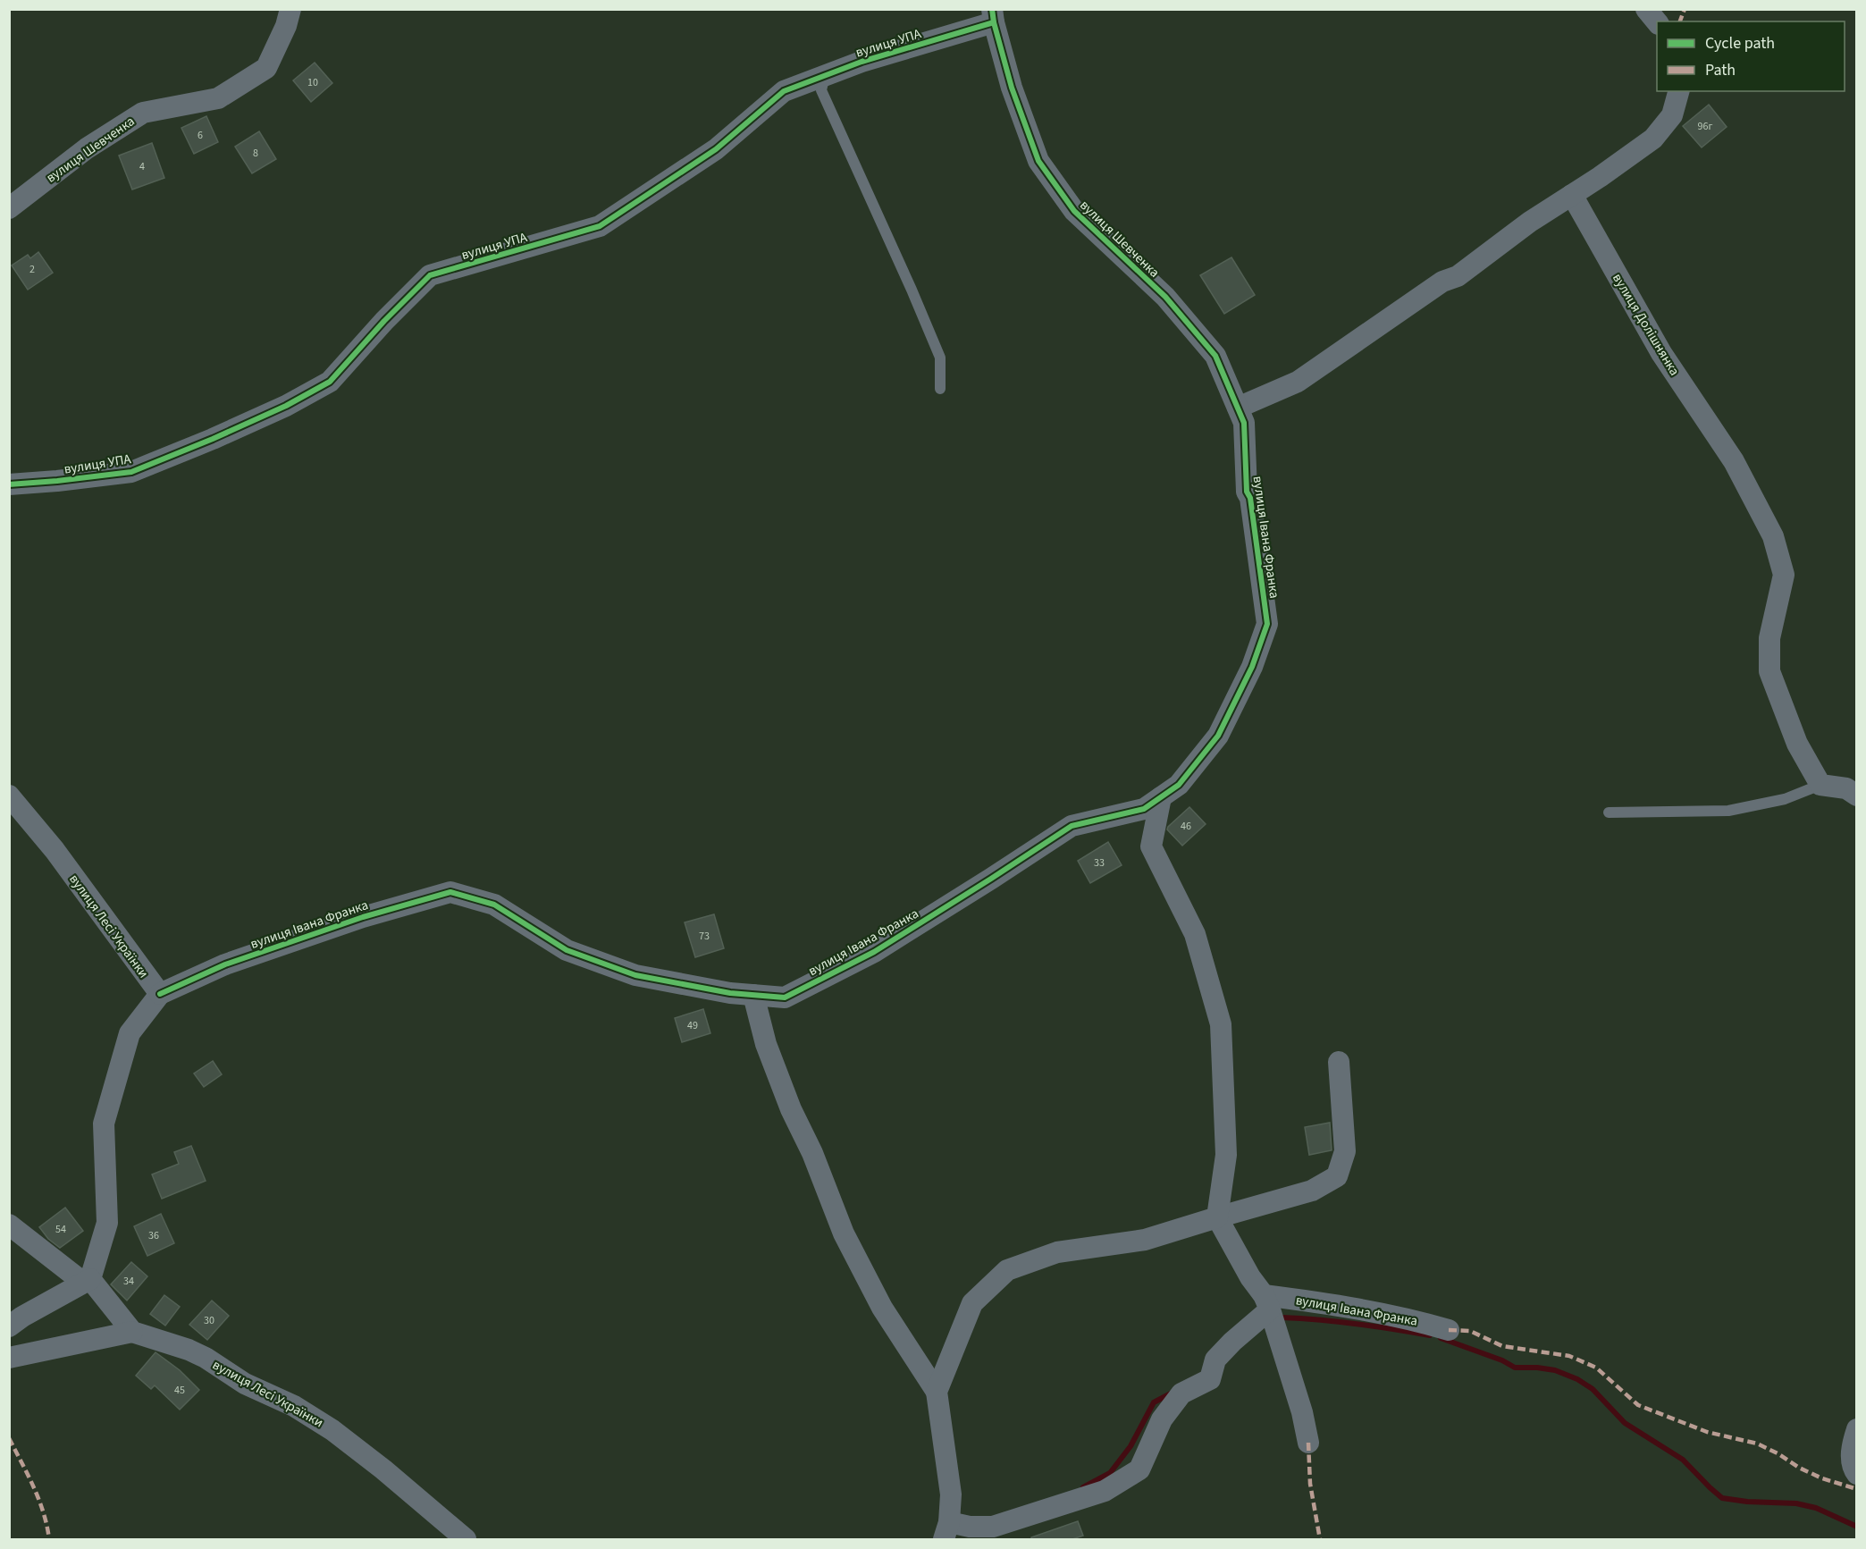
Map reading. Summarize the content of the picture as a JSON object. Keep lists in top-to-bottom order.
{
  "streets": {
    "street": [
      "вулиця УПА",
      "вулиця Шевченка",
      "вулиця Долішнянка",
      "вулиця Івана Франка",
      "вулиця Лесі Українки"
    ]
  },
  "crossings": [
    ["вулиця УПА", "вулиця Шевченка"],
    ["вулиця Шевченка", "вулиця Івана Франка"],
    ["вулиця Івана Франка", "вулиця Лесі Українки"]
  ],
  "house_numbers": [
    "10",
    "96г",
    "6",
    "8",
    "4",
    "2",
    "46",
    "33",
    "73",
    "49",
    "54",
    "36",
    "34",
    "30",
    "45"
  ],
  "legend": ["Cycle path", "Path"]
}
